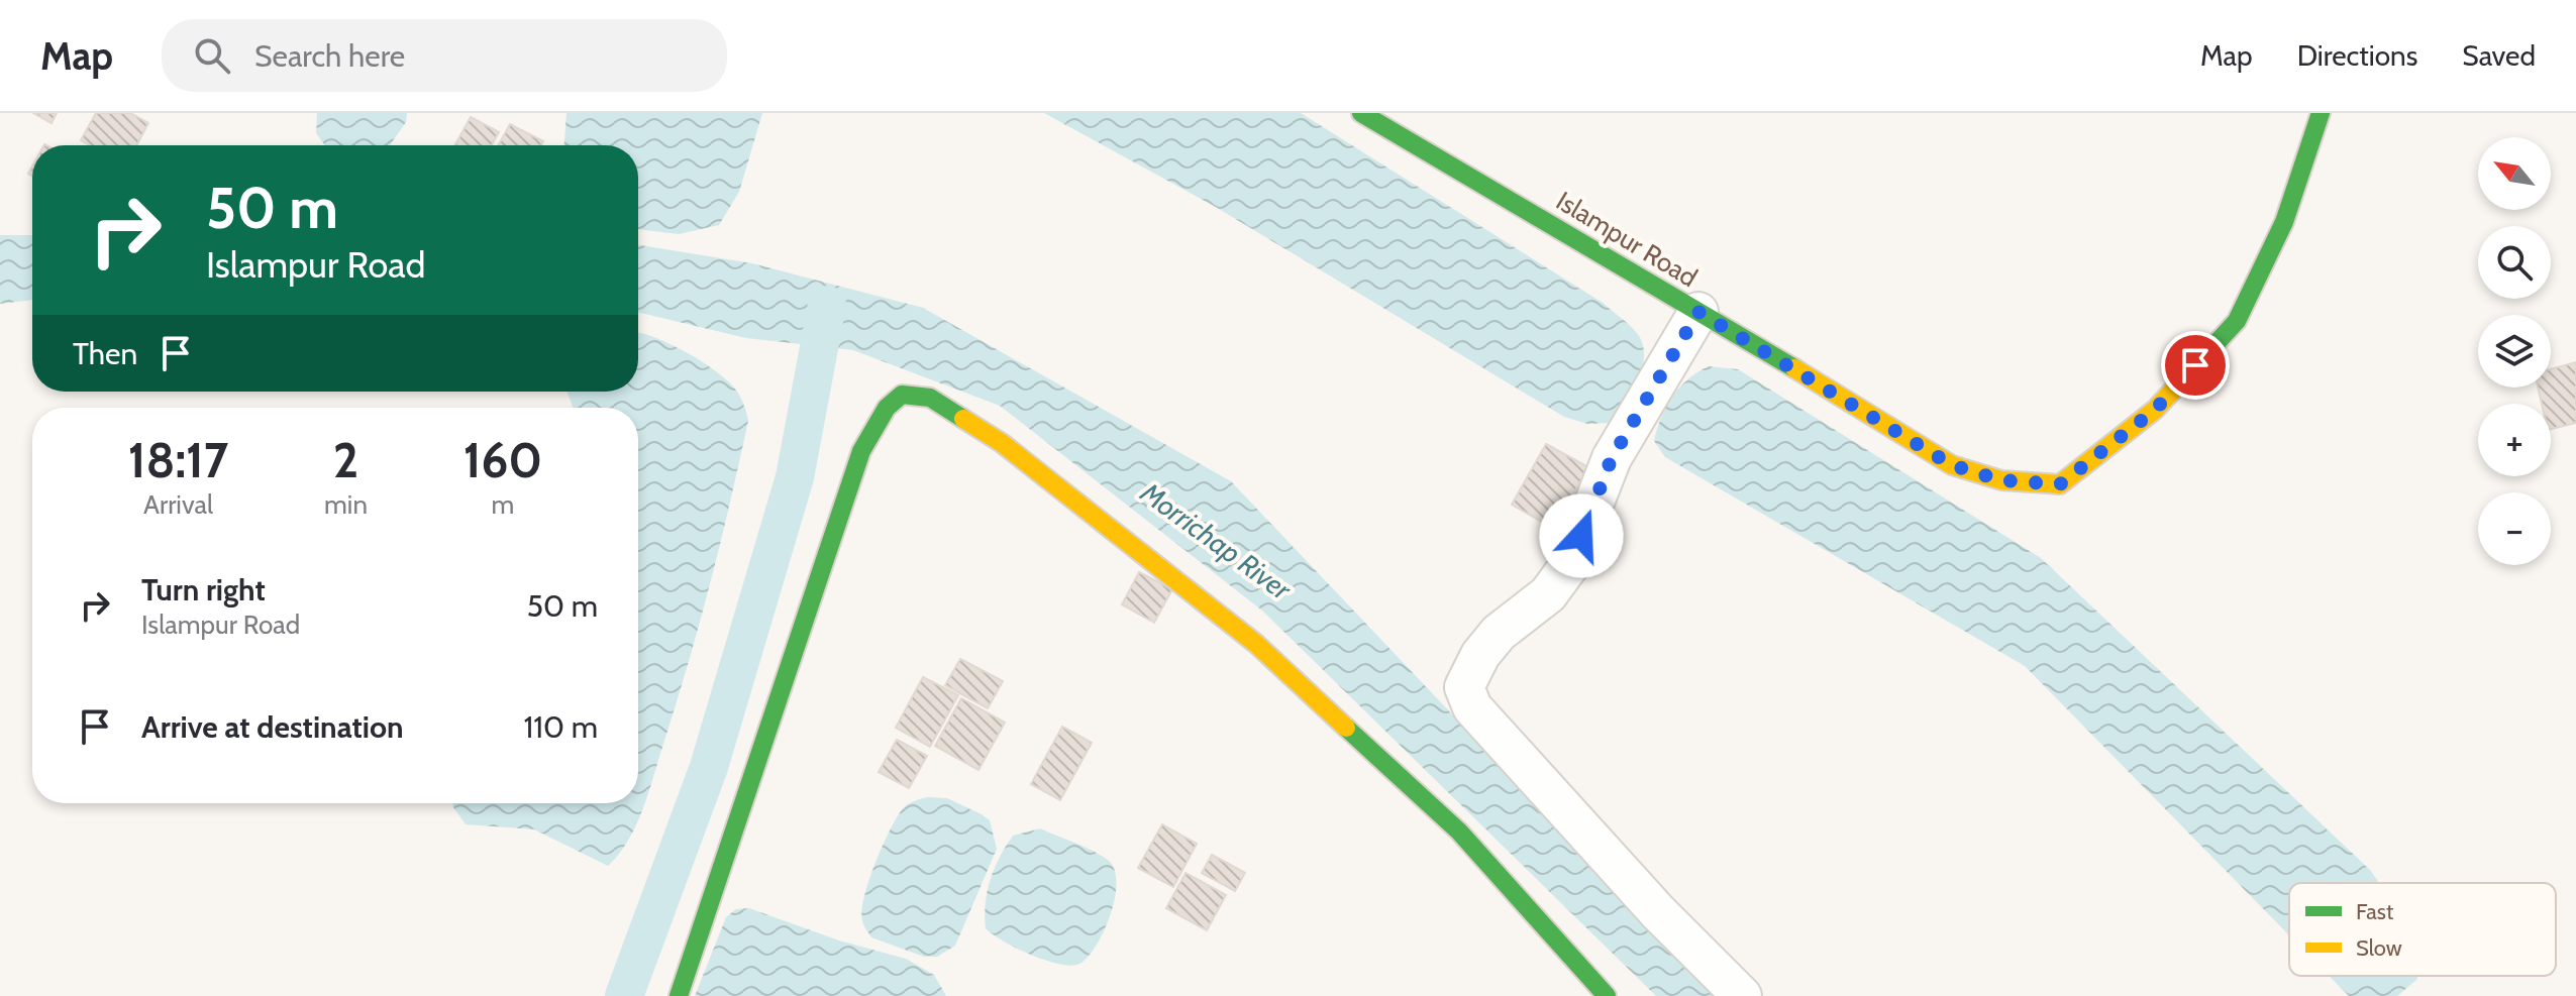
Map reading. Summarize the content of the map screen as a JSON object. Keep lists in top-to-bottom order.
{
  "streets": {
    "street": ["Islampur Road"]
  },
  "water": ["Morrichap River"],
  "legend": ["Fast", "Slow"],
  "north": "top left",
  "page": {
    "header": "Map",
    "search": "Search here",
    "nav": ["Map", "Directions", "Saved"],
    "map_buttons": ["+", "−"],
    "turn": ["50 m", "Islampur Road"],
    "then": "Then",
    "eta": [
      "18:17",
      "Arrival",
      "2",
      "min",
      "160",
      "m"
    ],
    "list": [
      {
        "name": "Turn right",
        "note": "Islampur Road",
        "value": "50 m"
      },
      {
        "name": "Arrive at destination",
        "value": "110 m"
      }
    ]
  }
}
